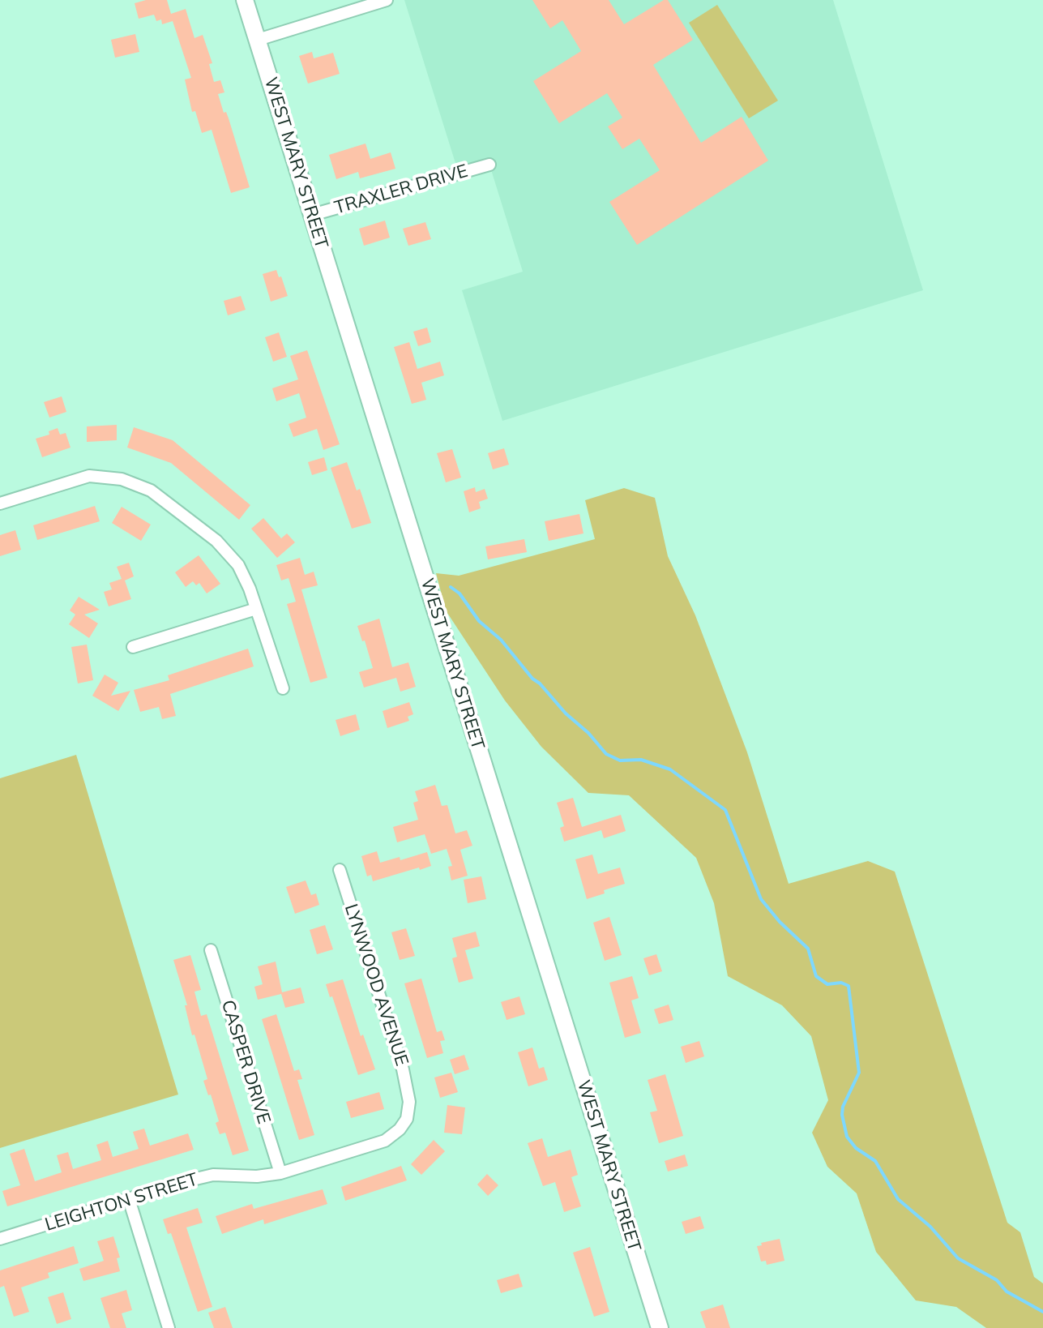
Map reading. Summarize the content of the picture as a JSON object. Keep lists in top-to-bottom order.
{
  "streets": {
    "main road": ["WEST MARY STREET"],
    "street": [
      "TRAXLER DRIVE",
      "LYNWOOD AVENUE",
      "CASPER DRIVE",
      "LEIGHTON STREET"
    ]
  },
  "crossings": [
    ["WEST MARY STREET", "TRAXLER DRIVE"],
    ["LYNWOOD AVENUE", "LEIGHTON STREET"],
    ["CASPER DRIVE", "LEIGHTON STREET"]
  ]
}
